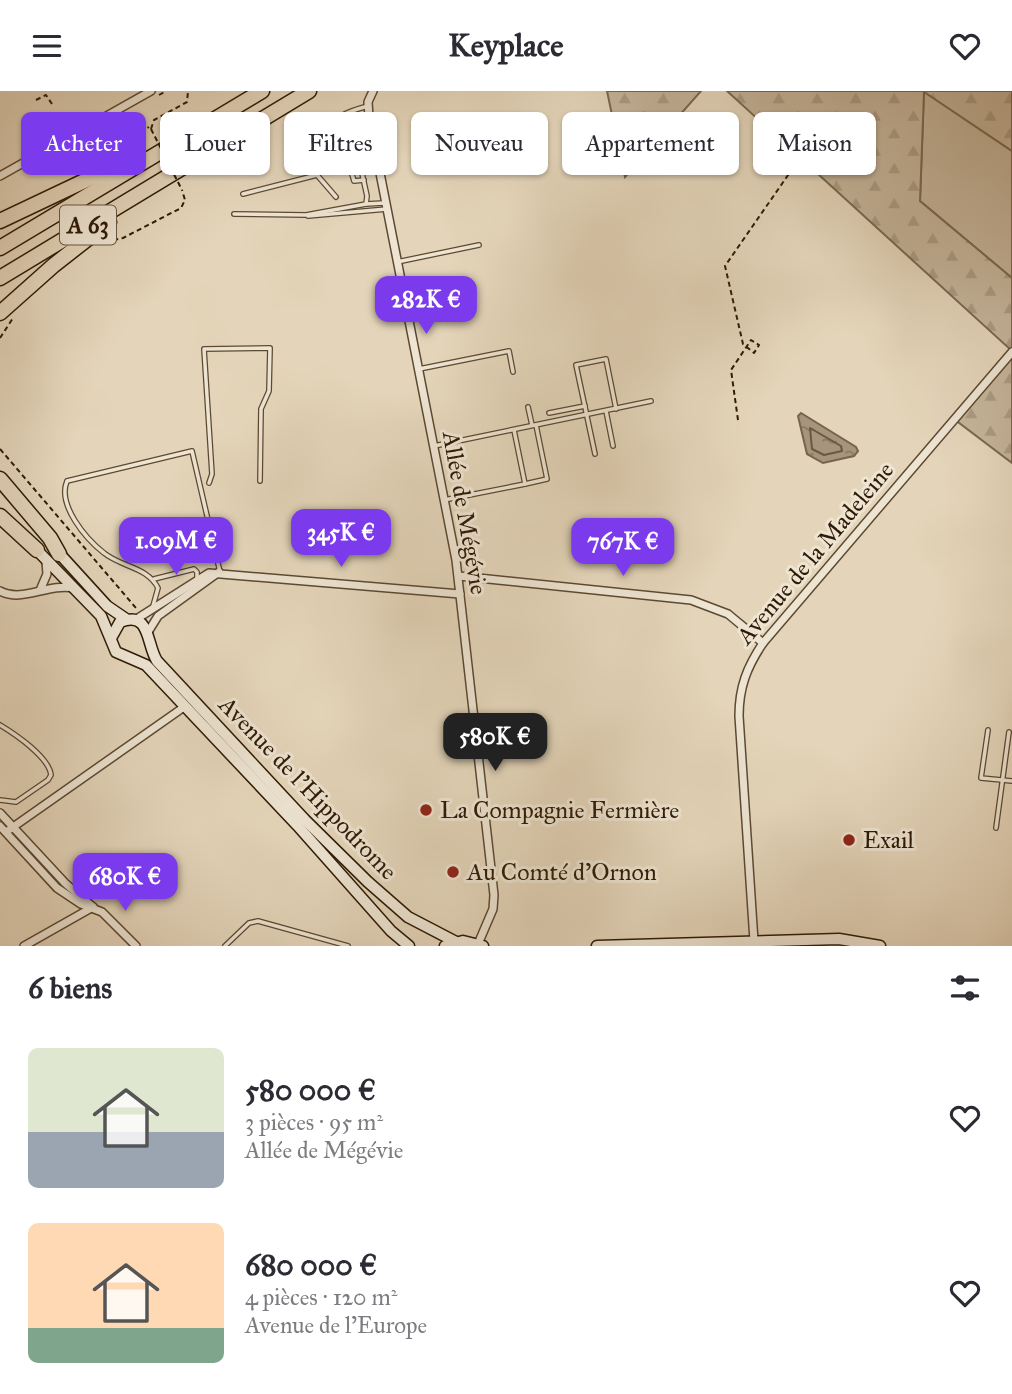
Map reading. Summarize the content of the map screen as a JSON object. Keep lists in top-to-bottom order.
{
  "streets": {
    "highway": ["A 63"],
    "main road": ["Avenue de l'Hippodrome"],
    "street": ["Allée de Mégévie", "Avenue de la Madeleine"]
  },
  "places": ["La Compagnie Fermière", "Exail", "Au Comté d'Ornon"],
  "page": {
    "header": "Keyplace",
    "chip": [
      "Acheter",
      "Louer",
      "Filtres",
      "Nouveau",
      "Appartement",
      "Maison"
    ],
    "price": [
      "282K €",
      "345K €",
      "1.09M €",
      "767K €",
      "580K €",
      "680K €"
    ],
    "heading": "6 biens",
    "list": [
      {
        "name": "580 000 €",
        "note": "3 pièces · 95 m² · Allée de Mégévie"
      },
      {
        "name": "680 000 €",
        "note": "4 pièces · 120 m² · Avenue de l'Europe"
      }
    ]
  }
}
